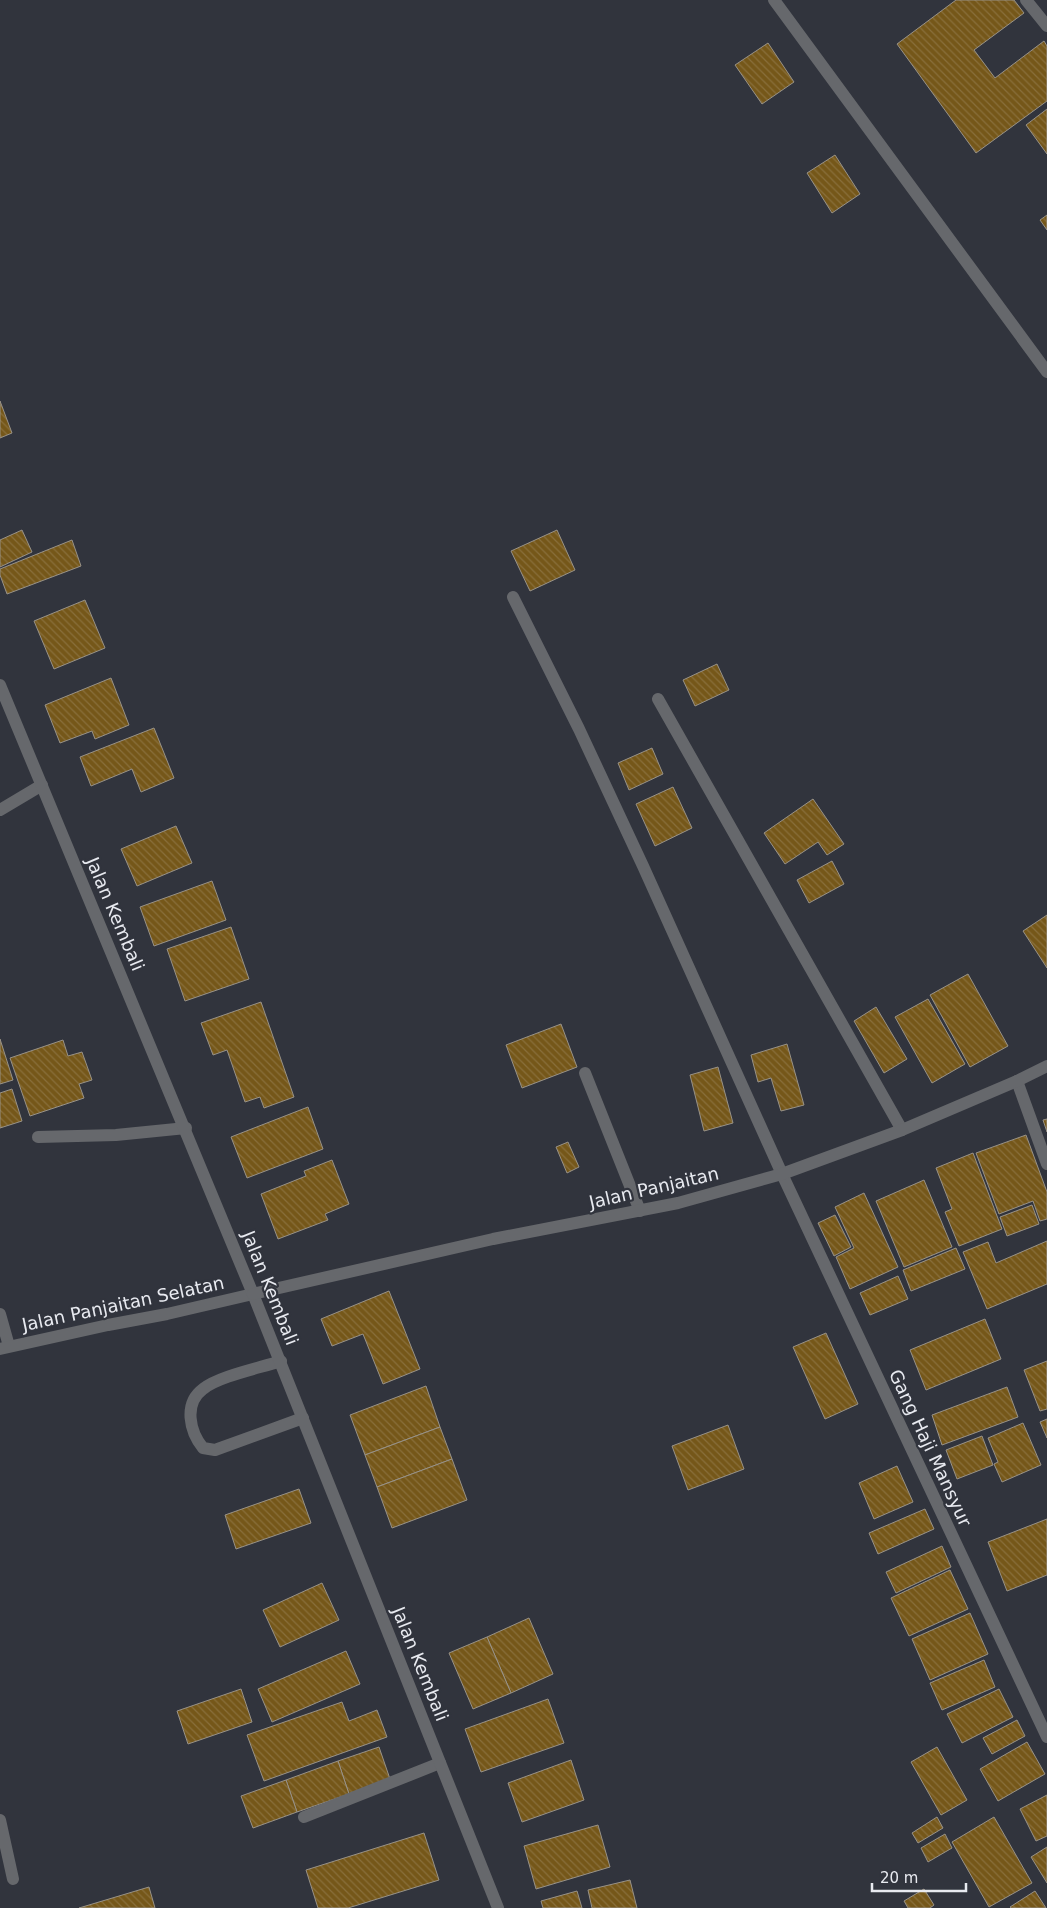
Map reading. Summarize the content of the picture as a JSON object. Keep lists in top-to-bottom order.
{
  "streets": {
    "street": [
      "Jalan Kembali",
      "Jalan Panjaitan",
      "Jalan Panjaitan Selatan",
      "Gang Haji Mansyur"
    ]
  },
  "crossings": [
    ["Jalan Kembali", "Jalan Panjaitan"],
    ["Jalan Kembali", "Jalan Panjaitan Selatan"],
    ["Jalan Panjaitan", "Jalan Panjaitan Selatan"],
    ["Jalan Panjaitan", "Gang Haji Mansyur"]
  ],
  "scale_bar": "20 m"
}
